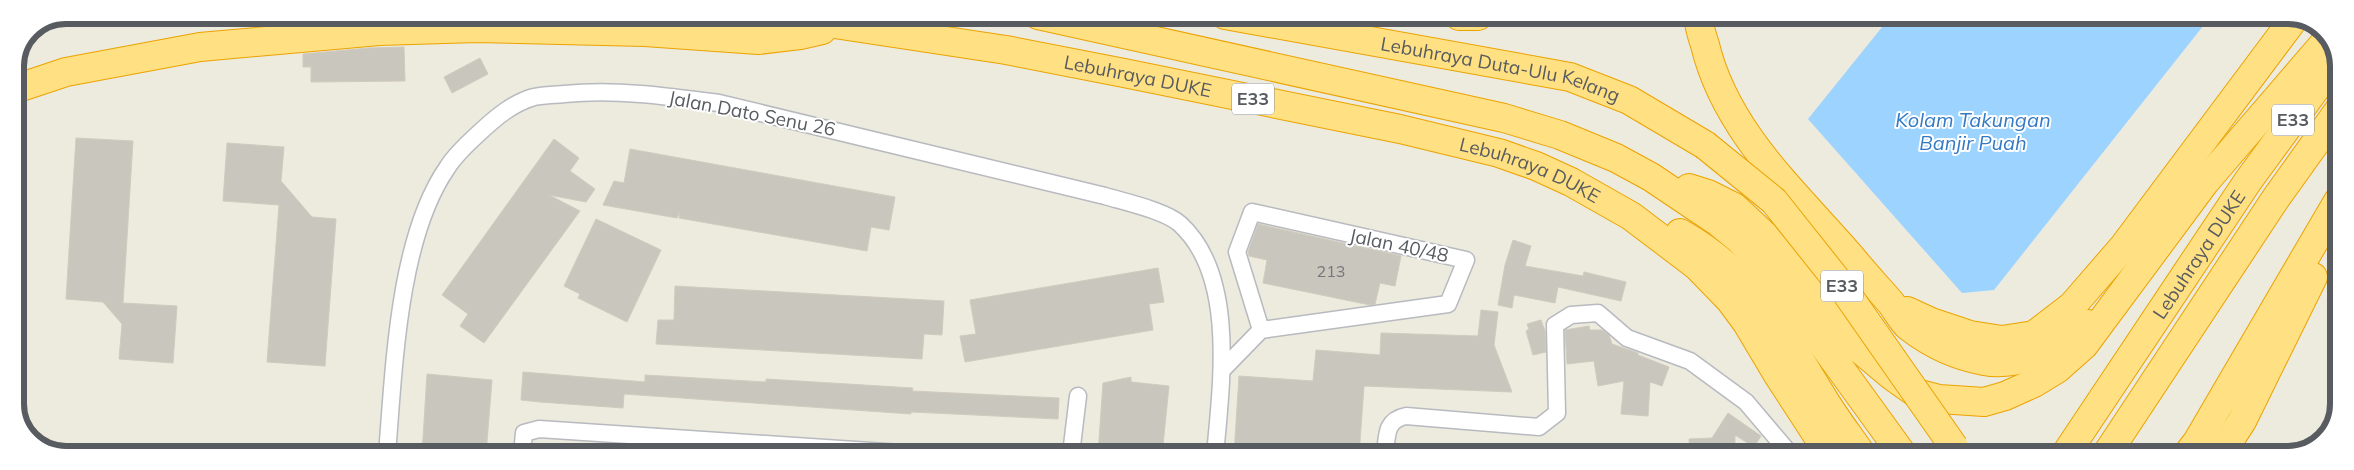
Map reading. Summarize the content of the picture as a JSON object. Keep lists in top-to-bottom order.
{
  "streets": {
    "highway": ["Lebuhraya Duta-Ulu Kelang", "Lebuhraya DUKE", "E33"],
    "street": ["Jalan Dato Senu 26", "Jalan 40/48"]
  },
  "water": ["Kolam Takungan Banjir Puah"],
  "house_numbers": ["213"]
}
